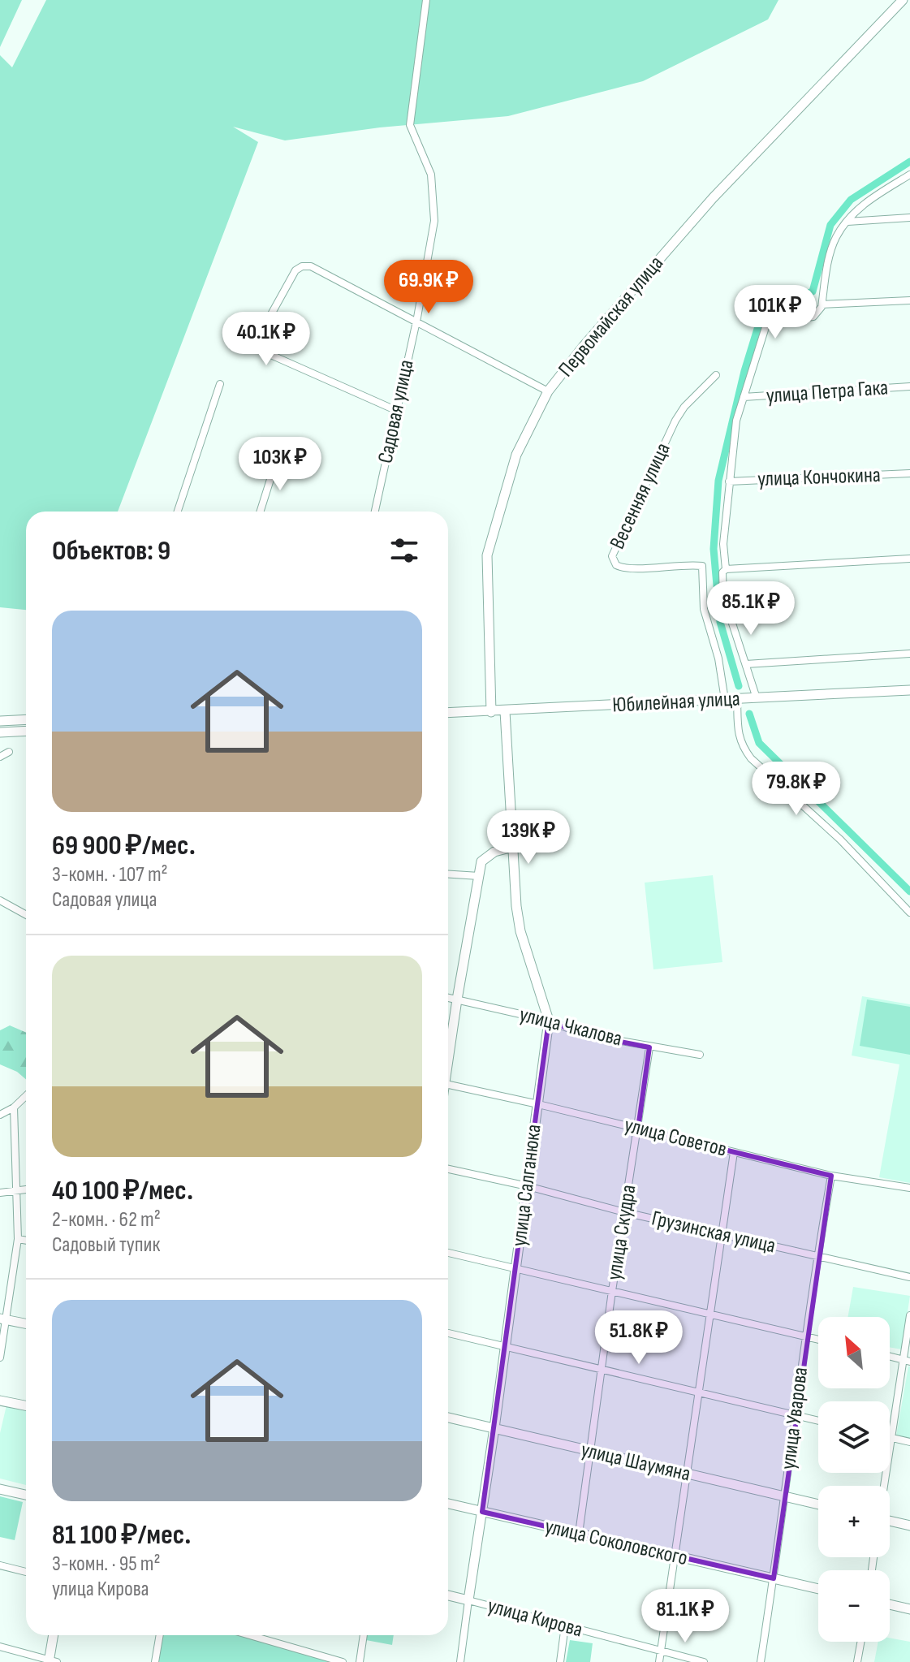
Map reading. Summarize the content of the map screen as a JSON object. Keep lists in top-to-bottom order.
{
  "streets": {
    "street": [
      "Первомайская улица",
      "улица Петра Гака",
      "Садовая улица",
      "улица Кончокина",
      "Весенняя улица",
      "Юбилейная улица",
      "улица Чкалова",
      "улица Советов",
      "улица Салганюка",
      "улица Скудра",
      "Грузинская улица",
      "улица Уварова",
      "улица Шаумяна",
      "улица Соколовского",
      "улица Кирова"
    ]
  },
  "crossings": [
    ["Первомайская улица", "Юбилейная улица"],
    ["Весенняя улица", "Юбилейная улица"],
    ["Юбилейная улица", "улица Салганюка"],
    ["улица Чкалова", "улица Салганюка"],
    ["улица Чкалова", "улица Скудра"],
    ["улица Советов", "улица Салганюка"],
    ["улица Советов", "улица Скудра"],
    ["улица Советов", "улица Уварова"],
    ["улица Салганюка", "Грузинская улица"],
    ["улица Салганюка", "улица Шаумяна"],
    ["улица Салганюка", "улица Соколовского"],
    ["улица Салганюка", "улица Кирова"],
    ["улица Скудра", "Грузинская улица"],
    ["улица Скудра", "улица Шаумяна"],
    ["улица Скудра", "улица Соколовского"],
    ["Грузинская улица", "улица Уварова"],
    ["улица Уварова", "улица Шаумяна"],
    ["улица Уварова", "улица Соколовского"]
  ],
  "north": "top left",
  "page": {
    "price": [
      "69.9K ₽",
      "101K ₽",
      "40.1K ₽",
      "103K ₽",
      "85.1K ₽",
      "79.8K ₽",
      "139K ₽",
      "51.8K ₽",
      "81.1K ₽"
    ],
    "heading": "Объектов: 9",
    "list": [
      {
        "name": "69 900 ₽/мес.",
        "note": "3-комн. · 107 m² · Садовая улица"
      },
      {
        "name": "40 100 ₽/мес.",
        "note": "2-комн. · 62 m² · Садовый тупик"
      },
      {
        "name": "81 100 ₽/мес.",
        "note": "3-комн. · 95 m² · улица Кирова"
      }
    ],
    "map_buttons": ["+", "−"]
  }
}
